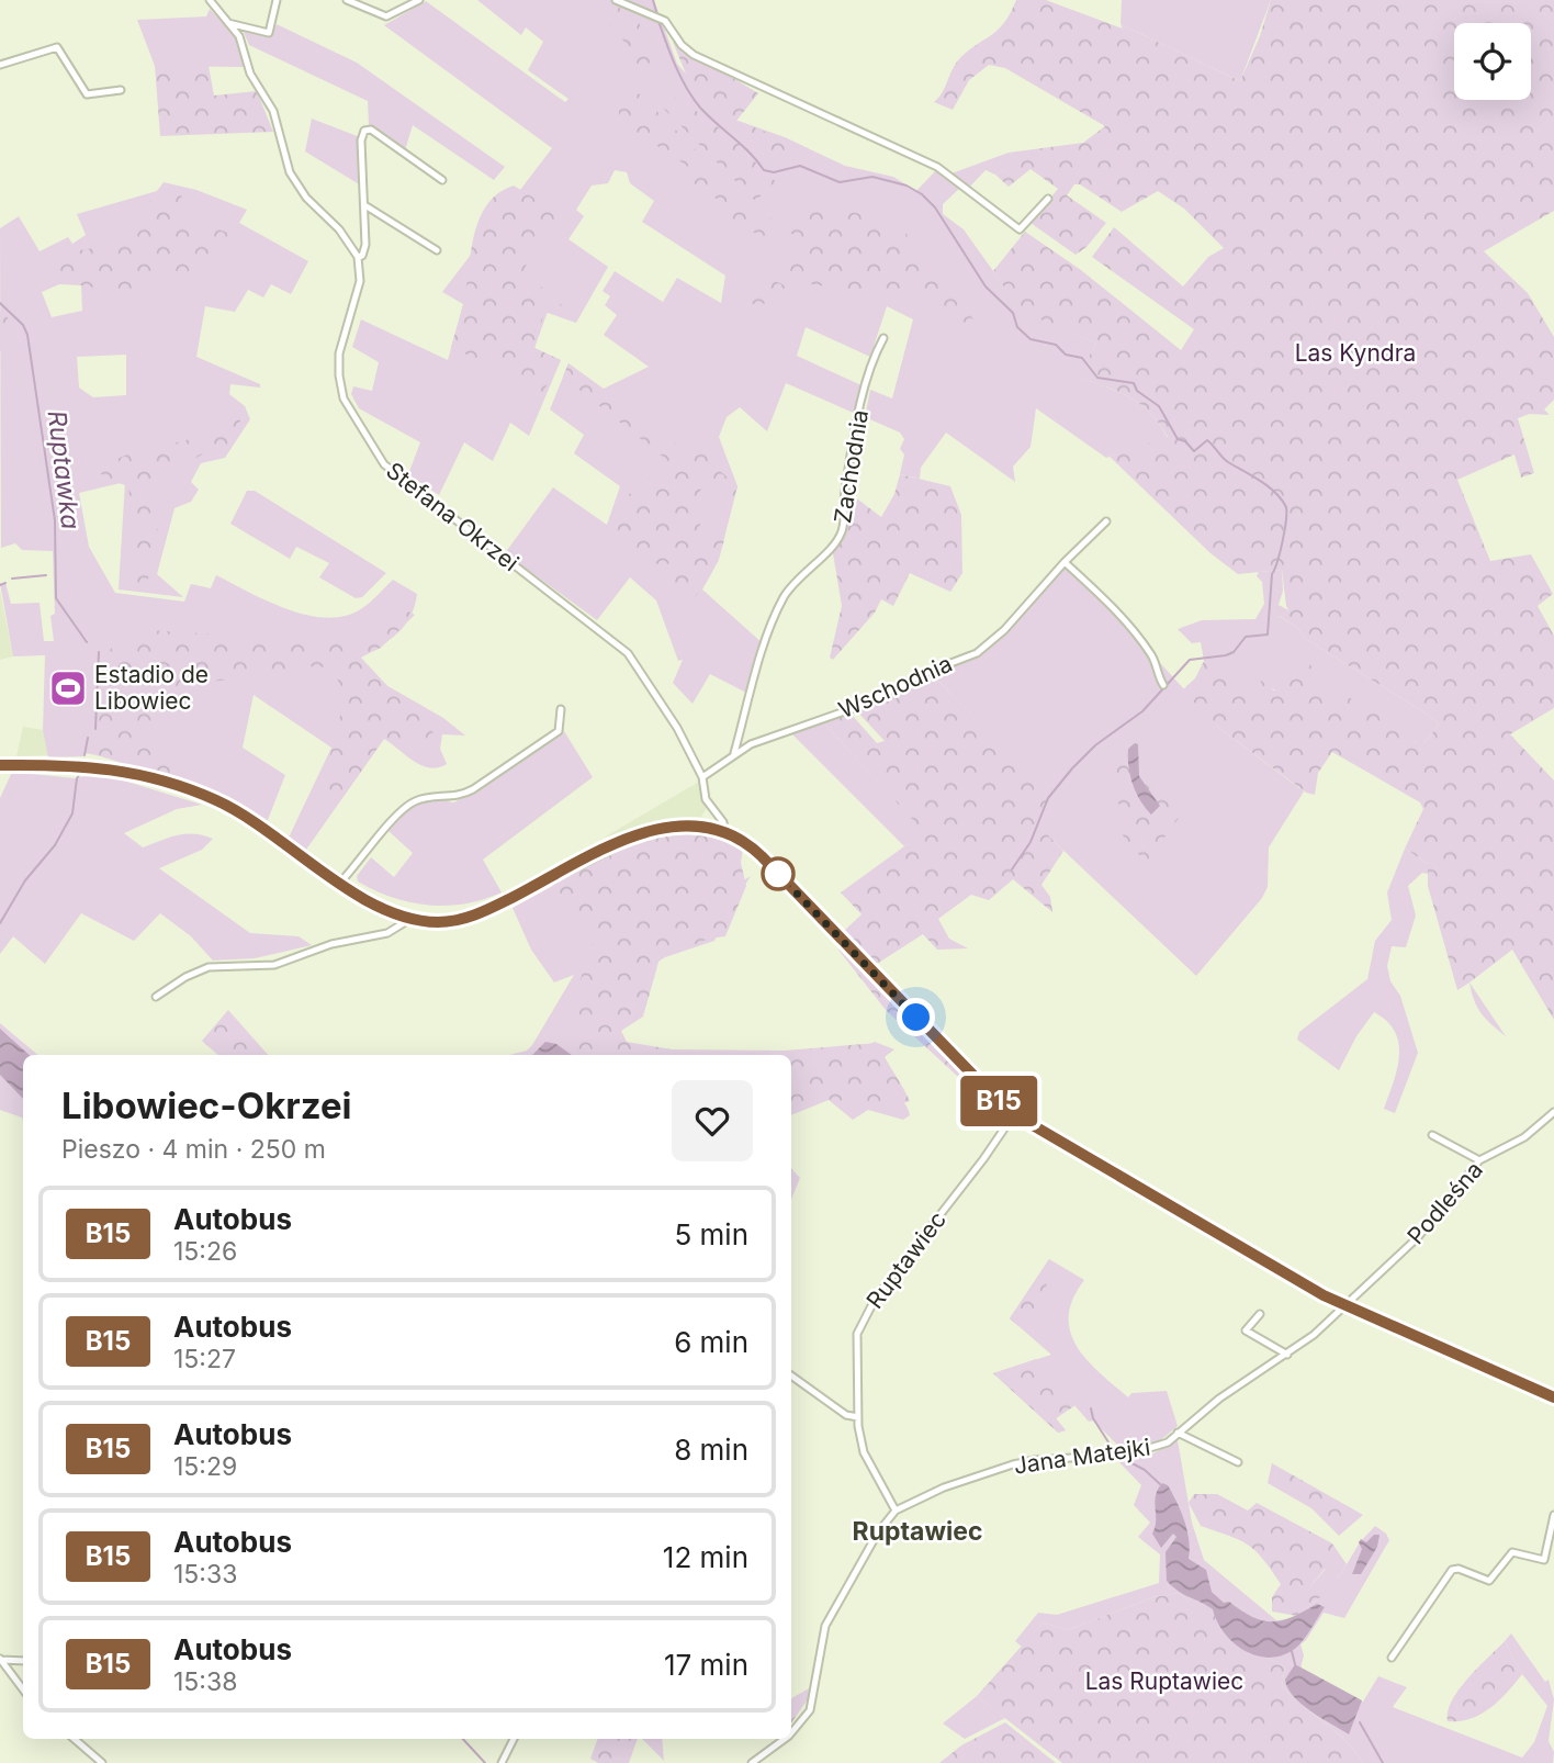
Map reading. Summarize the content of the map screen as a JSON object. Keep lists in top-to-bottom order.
{
  "streets": {
    "street": [
      "Zachodnia",
      "Stefana Okrzei",
      "Wschodnia",
      "Podleśna",
      "Ruptawiec",
      "Jana Matejki"
    ]
  },
  "crossings": [
    ["Zachodnia", "Wschodnia"],
    ["Stefana Okrzei", "Wschodnia"],
    ["Podleśna", "Jana Matejki"],
    ["Ruptawiec", "Jana Matejki"]
  ],
  "districts": ["Ruptawiec"],
  "water": ["Ruptawka"],
  "parks": ["Las Kyndra", "Las Ruptawiec"],
  "places": {
    "sports": ["Estadio de Libowiec"]
  },
  "lines": ["bus line B15"],
  "page": {
    "on_map": "B15",
    "heading": ["Libowiec-Okrzei", "Pieszo · 4 min · 250 m"],
    "list": [
      {
        "mark": "B15",
        "name": "Autobus",
        "note": "15:26",
        "value": "5 min"
      },
      {
        "mark": "B15",
        "name": "Autobus",
        "note": "15:27",
        "value": "6 min"
      },
      {
        "mark": "B15",
        "name": "Autobus",
        "note": "15:29",
        "value": "8 min"
      },
      {
        "mark": "B15",
        "name": "Autobus",
        "note": "15:33",
        "value": "12 min"
      },
      {
        "mark": "B15",
        "name": "Autobus",
        "note": "15:38",
        "value": "17 min"
      }
    ]
  }
}
